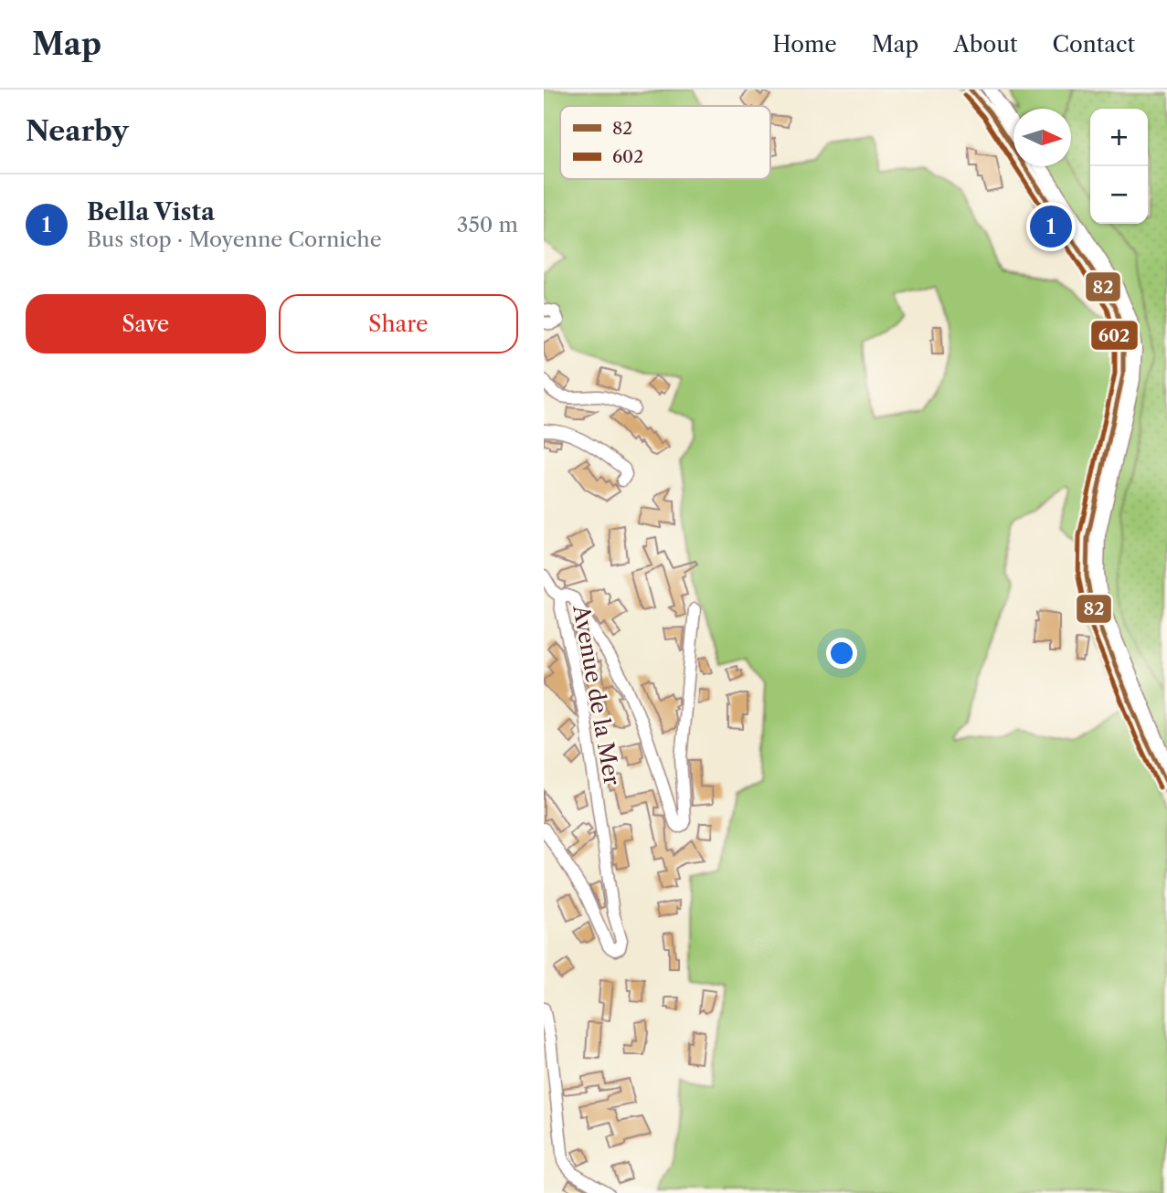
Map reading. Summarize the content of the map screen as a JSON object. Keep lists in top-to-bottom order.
{
  "streets": {
    "street": ["Avenue de la Mer"]
  },
  "lines": ["transit line 82", "transit line 602"],
  "legend": ["82", "602"],
  "north": "right",
  "page": {
    "header": "Map",
    "nav": [
      "Home",
      "Map",
      "About",
      "Contact"
    ],
    "heading": "Nearby",
    "map_buttons": ["+", "−"],
    "list": [
      {
        "mark": "1",
        "name": "Bella Vista",
        "note": "Bus stop · Moyenne Corniche",
        "value": "350 m"
      }
    ],
    "pins": "1",
    "buttons": ["Save", "Share"]
  }
}
